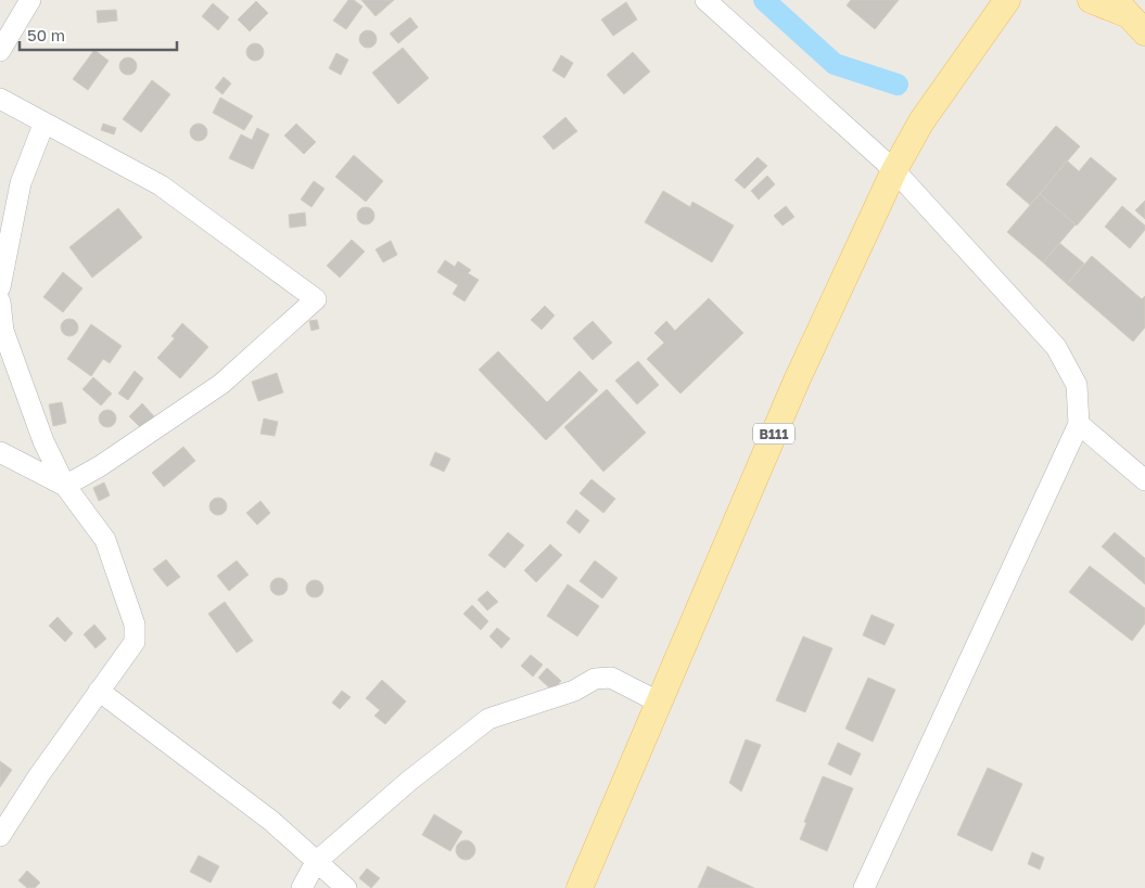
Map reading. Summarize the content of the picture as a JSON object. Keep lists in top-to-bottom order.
{
  "streets": {
    "main road": ["B111"]
  },
  "scale_bar": "50 m"
}
